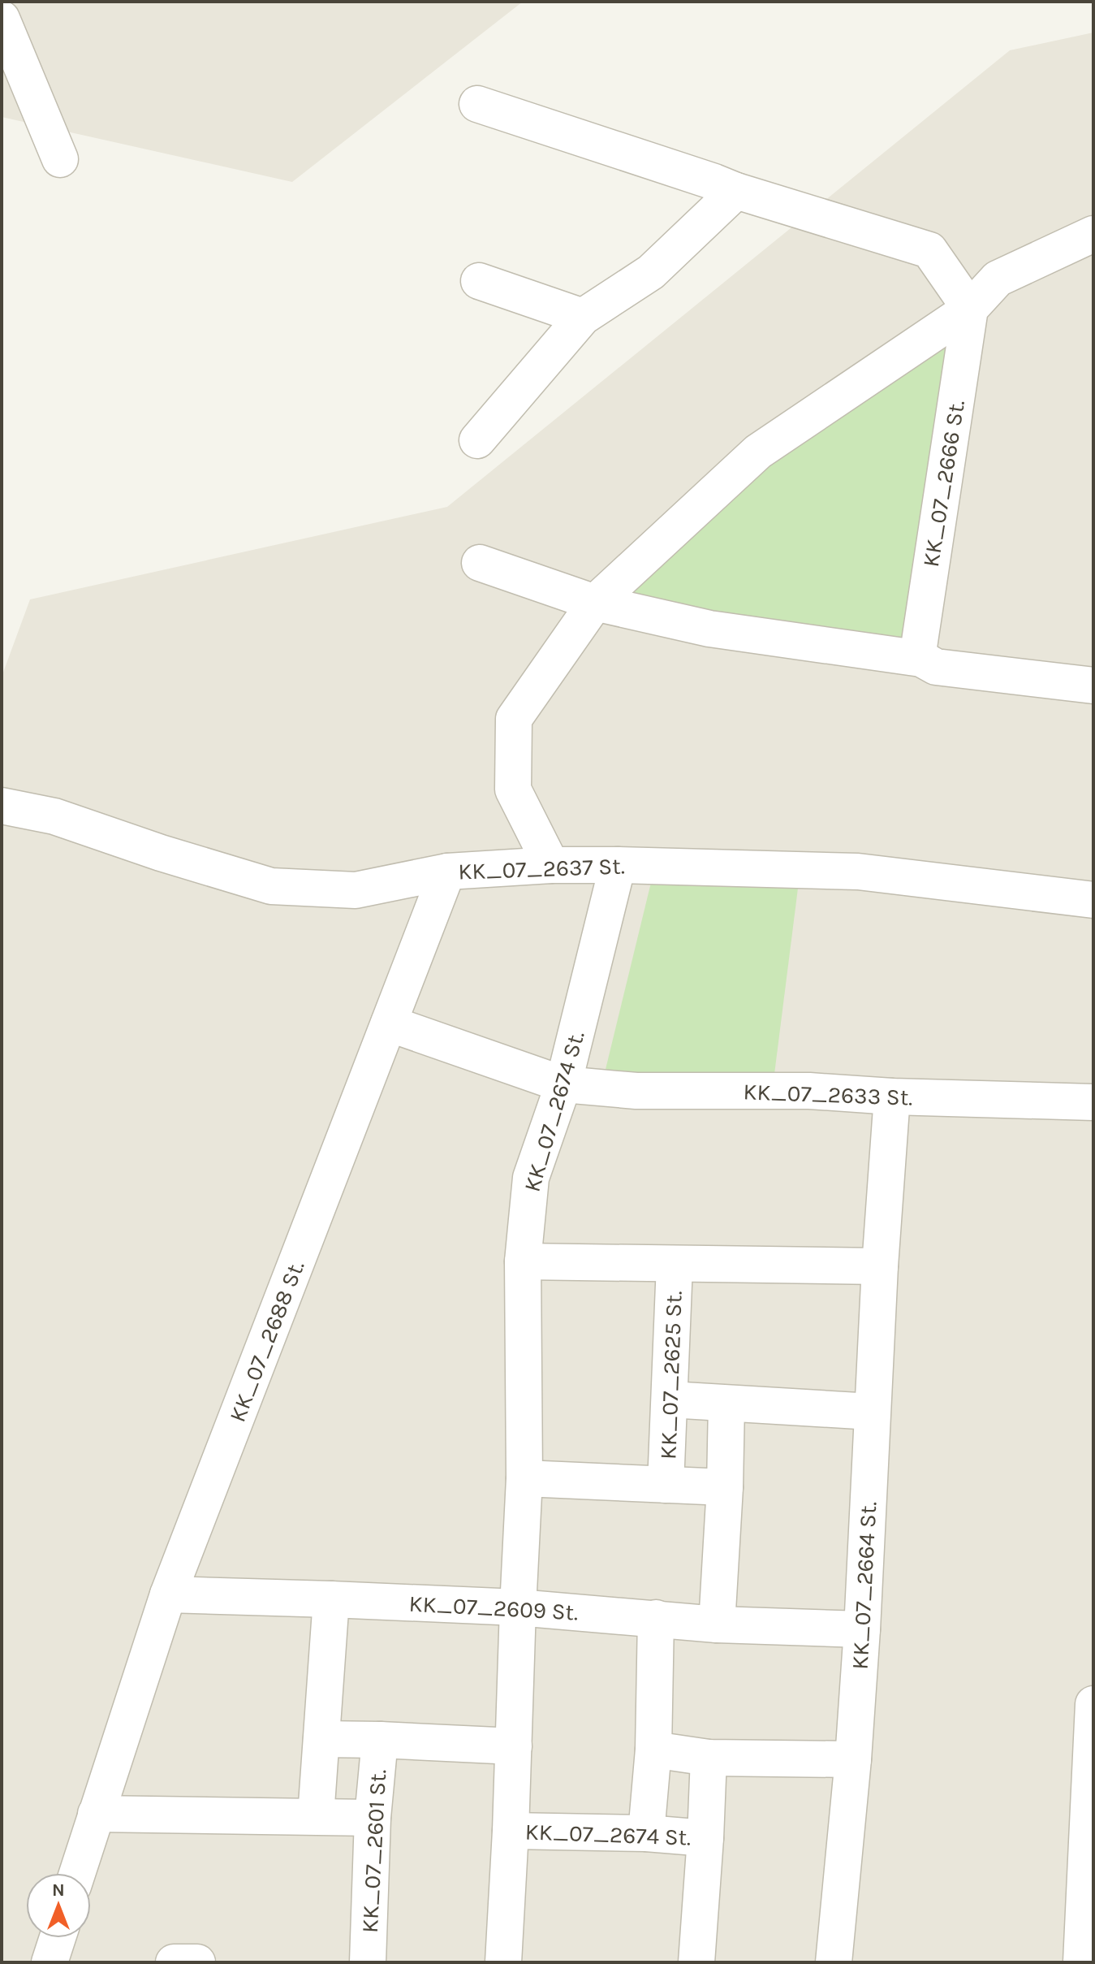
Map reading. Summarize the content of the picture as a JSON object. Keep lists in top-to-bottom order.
{
  "streets": {
    "street": [
      "KK_07_2666 St.",
      "KK_07_2637 St.",
      "KK_07_2633 St.",
      "KK_07_2674 St.",
      "KK_07_2688 St.",
      "KK_07_2625 St.",
      "KK_07_2664 St.",
      "KK_07_2609 St.",
      "KK_07_2601 St."
    ]
  },
  "crossings": [
    ["KK_07_2637 St.", "KK_07_2674 St."],
    ["KK_07_2637 St.", "KK_07_2688 St."],
    ["KK_07_2633 St.", "KK_07_2674 St."],
    ["KK_07_2633 St.", "KK_07_2688 St."],
    ["KK_07_2633 St.", "KK_07_2664 St."],
    ["KK_07_2674 St.", "KK_07_2625 St."],
    ["KK_07_2674 St.", "KK_07_2609 St."],
    ["KK_07_2688 St.", "KK_07_2609 St."],
    ["KK_07_2625 St.", "KK_07_2664 St."],
    ["KK_07_2664 St.", "KK_07_2609 St."]
  ],
  "north": "top"
}
